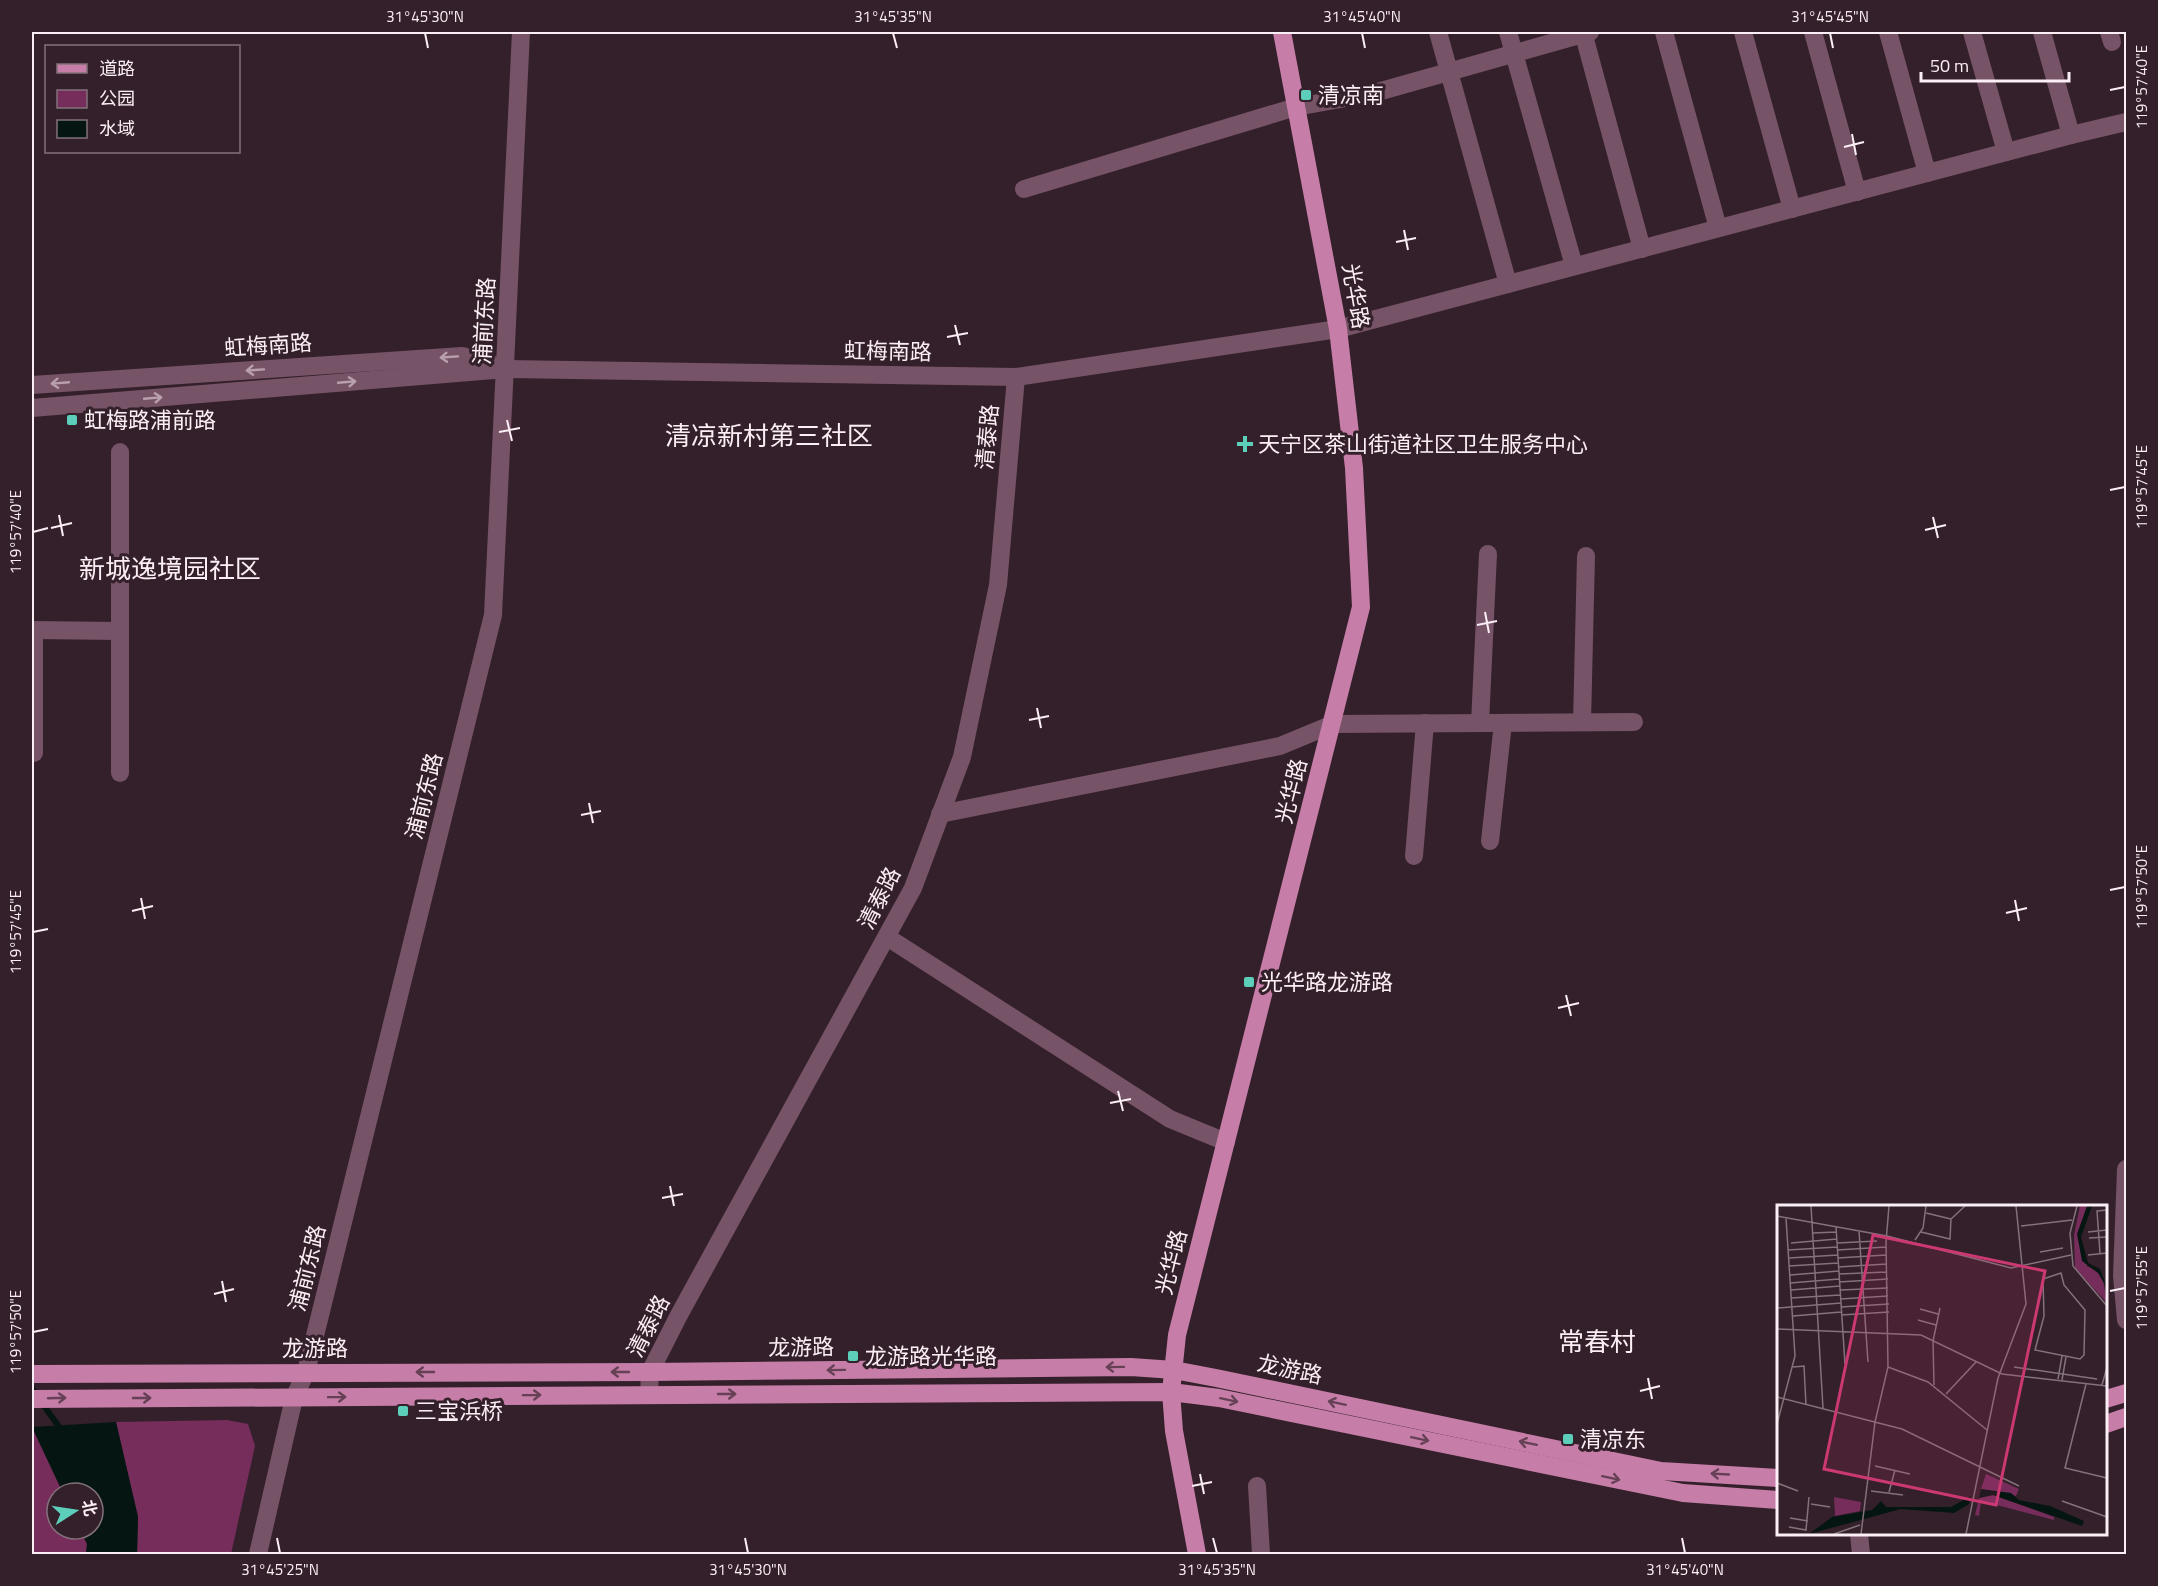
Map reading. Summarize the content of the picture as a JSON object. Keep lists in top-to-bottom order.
{
  "streets": {
    "main road": ["光华路", "龙游路"],
    "street": ["浦前东路", "虹梅南路", "清泰路"]
  },
  "crossings": [
    ["光华路", "虹梅南路"],
    ["光华路", "龙游路"],
    ["浦前东路", "虹梅南路"],
    ["浦前东路", "龙游路"],
    ["虹梅南路", "清泰路"],
    ["清泰路", "龙游路"]
  ],
  "districts": ["清凉新村第三社区", "新城逸境园社区", "常春村"],
  "places": {
    "transit": [
      "清凉南",
      "虹梅路浦前路",
      "光华路龙游路",
      "龙游路光华路",
      "三宝浜桥",
      "清凉东"
    ],
    "health": ["天宁区茶山街道社区卫生服务中心"]
  },
  "legend": ["道路", "公园", "水域"],
  "scale_bar": "50 m",
  "north": "right",
  "coordinates": [
    "31°45'30\"N",
    "31°45'35\"N",
    "31°45'40\"N",
    "31°45'45\"N",
    "119°57'40\"E",
    "119°57'45\"E",
    "119°57'50\"E",
    "119°57'55\"E",
    "31°45'25\"N"
  ]
}
